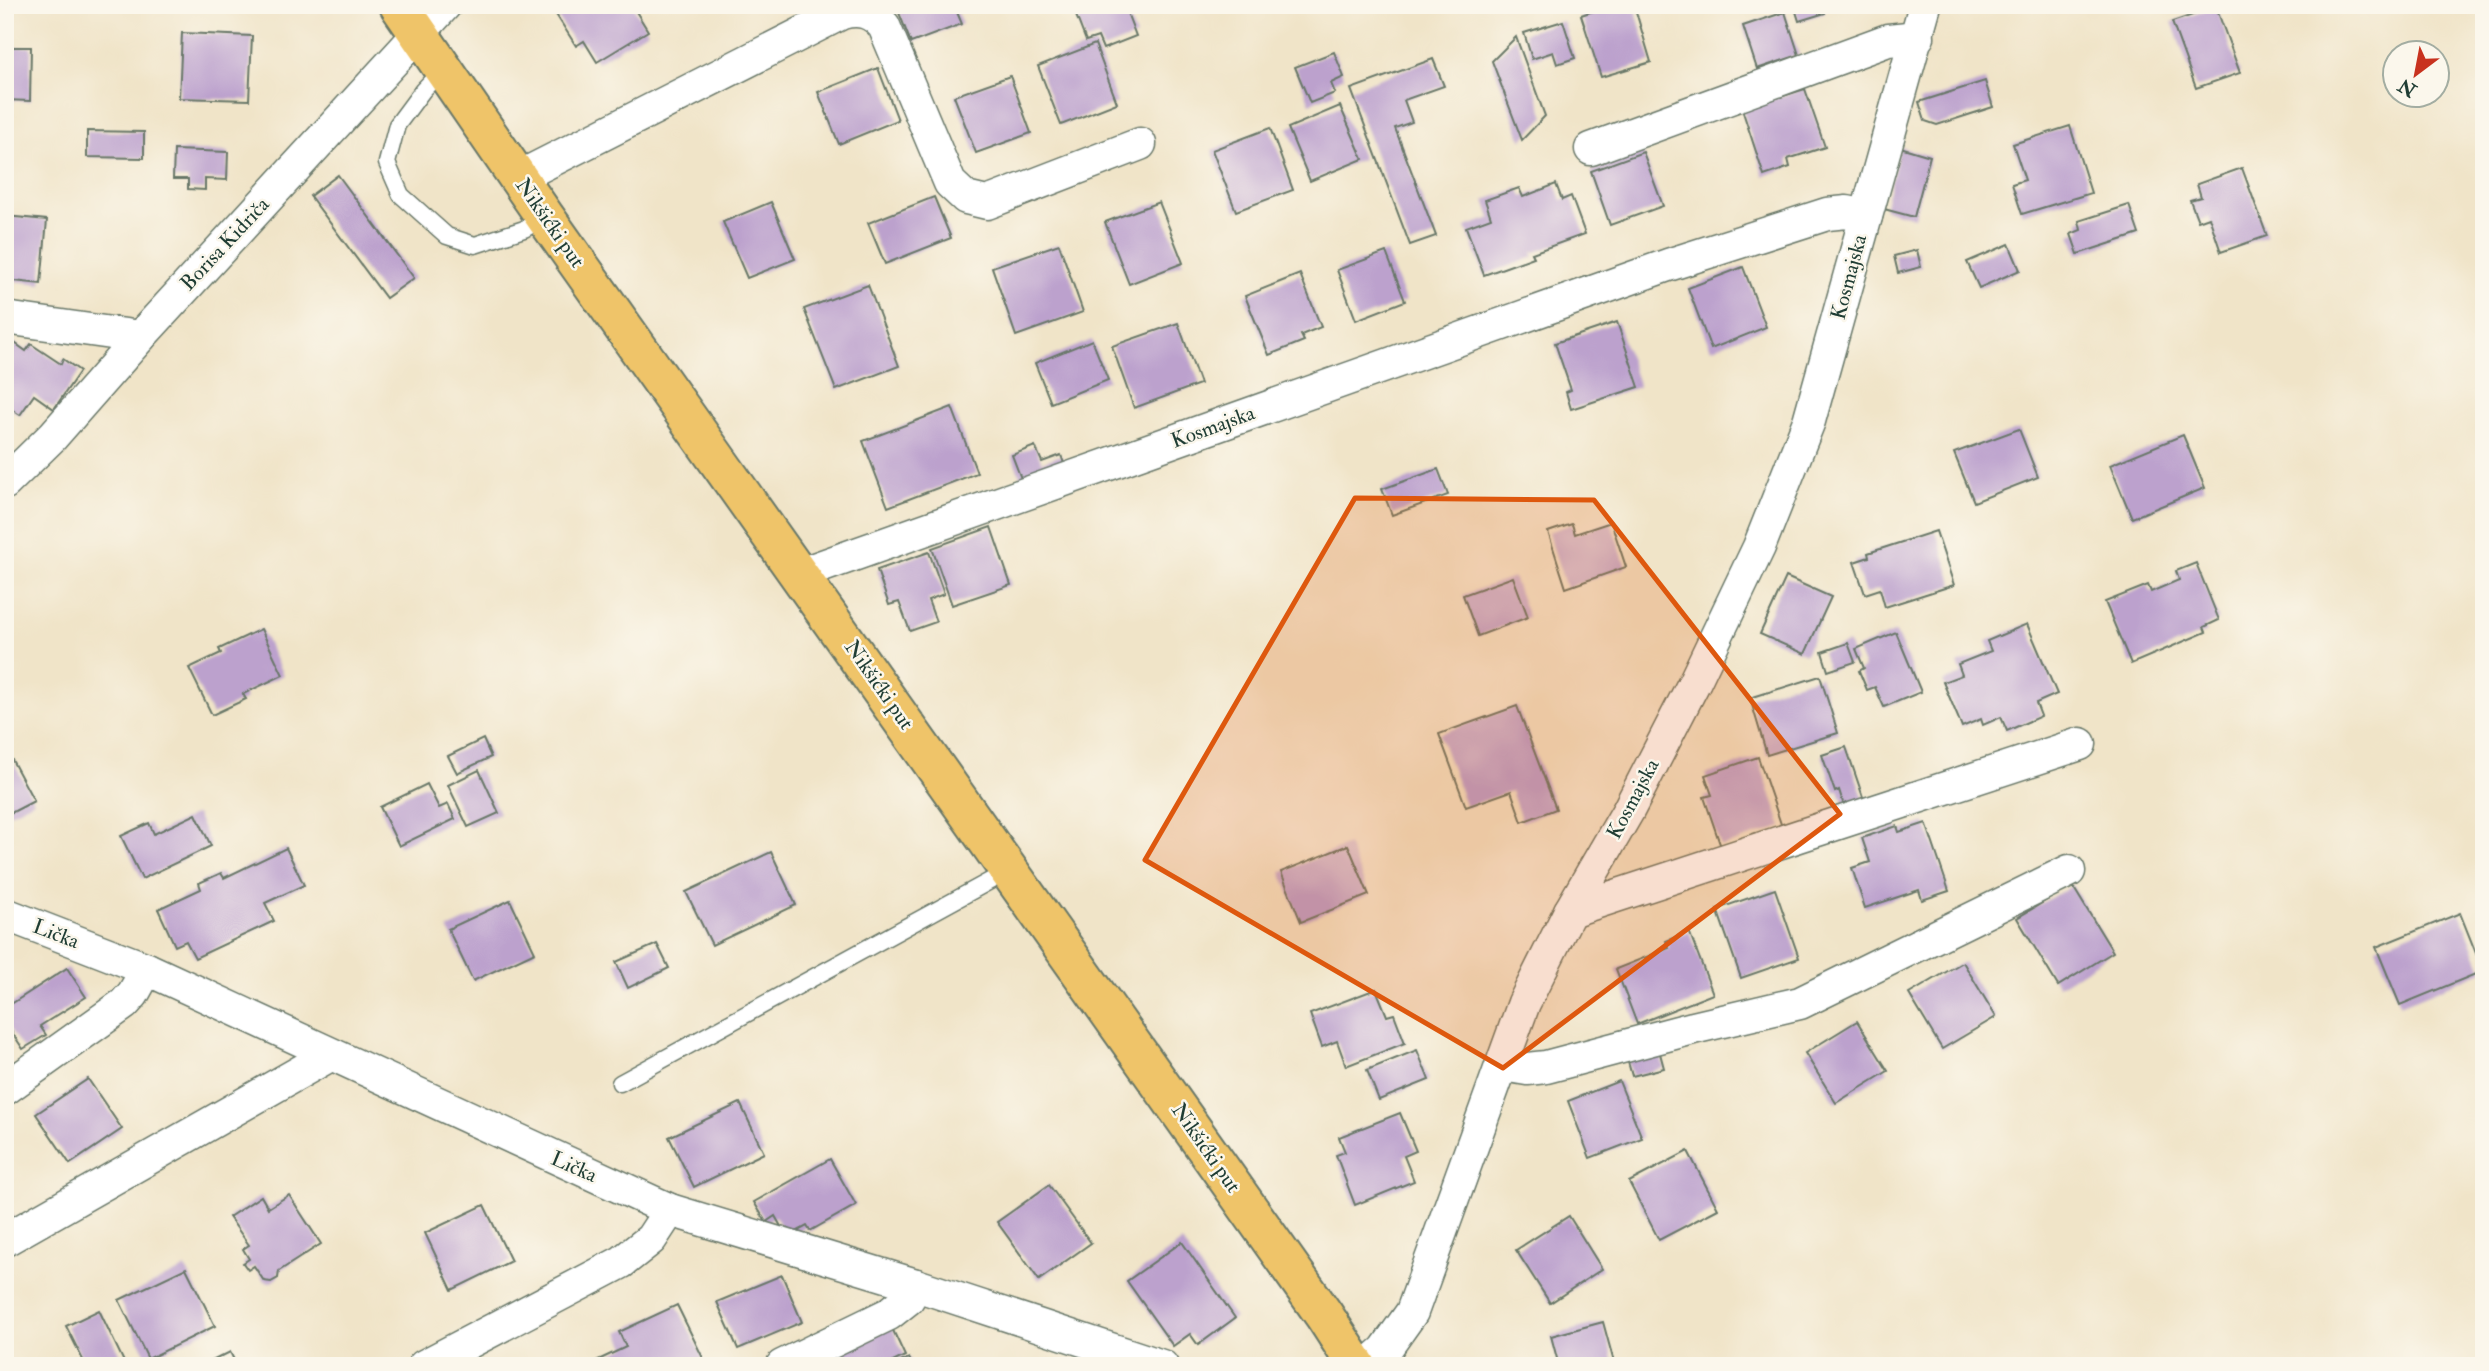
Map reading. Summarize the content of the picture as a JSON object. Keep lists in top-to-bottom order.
{
  "streets": {
    "main road": ["Nikšićki put"],
    "street": ["Borisa Kidriča", "Kosmajska", "Lička"]
  },
  "crossings": [
    ["Nikšićki put", "Borisa Kidriča"],
    ["Nikšićki put", "Kosmajska"]
  ],
  "north": "bottom left"
}
